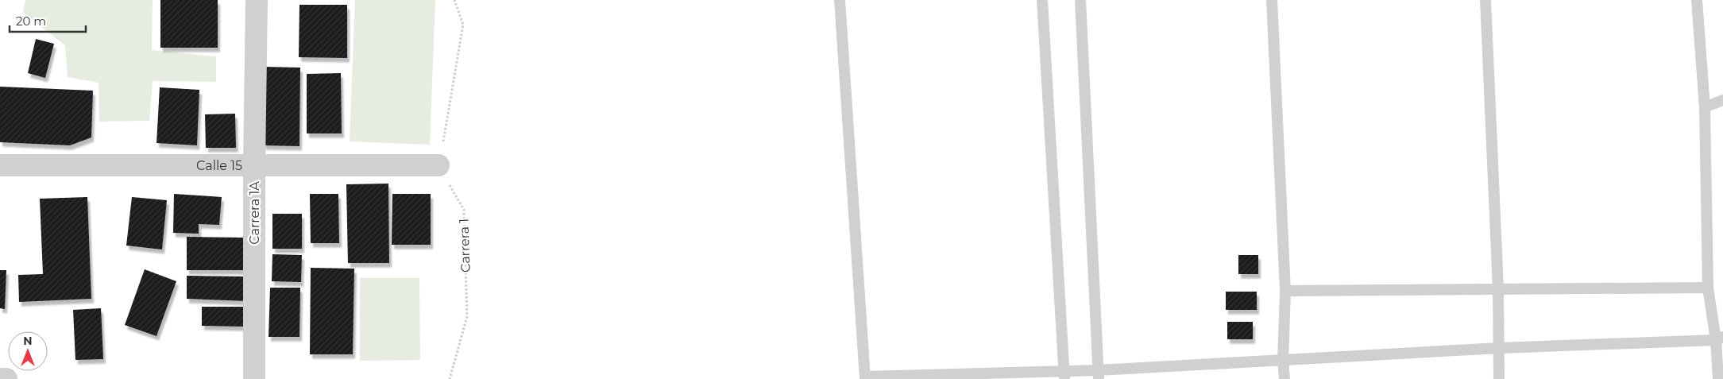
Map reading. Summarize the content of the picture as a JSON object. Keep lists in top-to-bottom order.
{
  "streets": {
    "street": ["Calle 15", "Carrera 1A"],
    "path": ["Carrera 1"]
  },
  "crossings": [
    ["Calle 15", "Carrera 1A"],
    ["Calle 15", "Carrera 1"]
  ],
  "scale_bar": "20 m",
  "north": "top"
}
